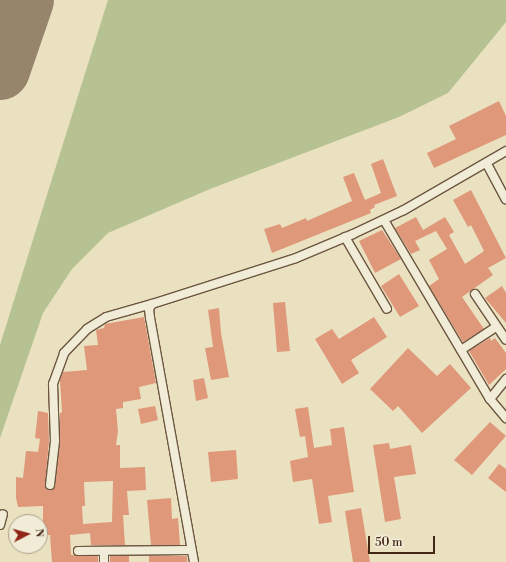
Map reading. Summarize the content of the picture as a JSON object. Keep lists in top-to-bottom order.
{
  "scale_bar": "50 m",
  "north": "right"
}
